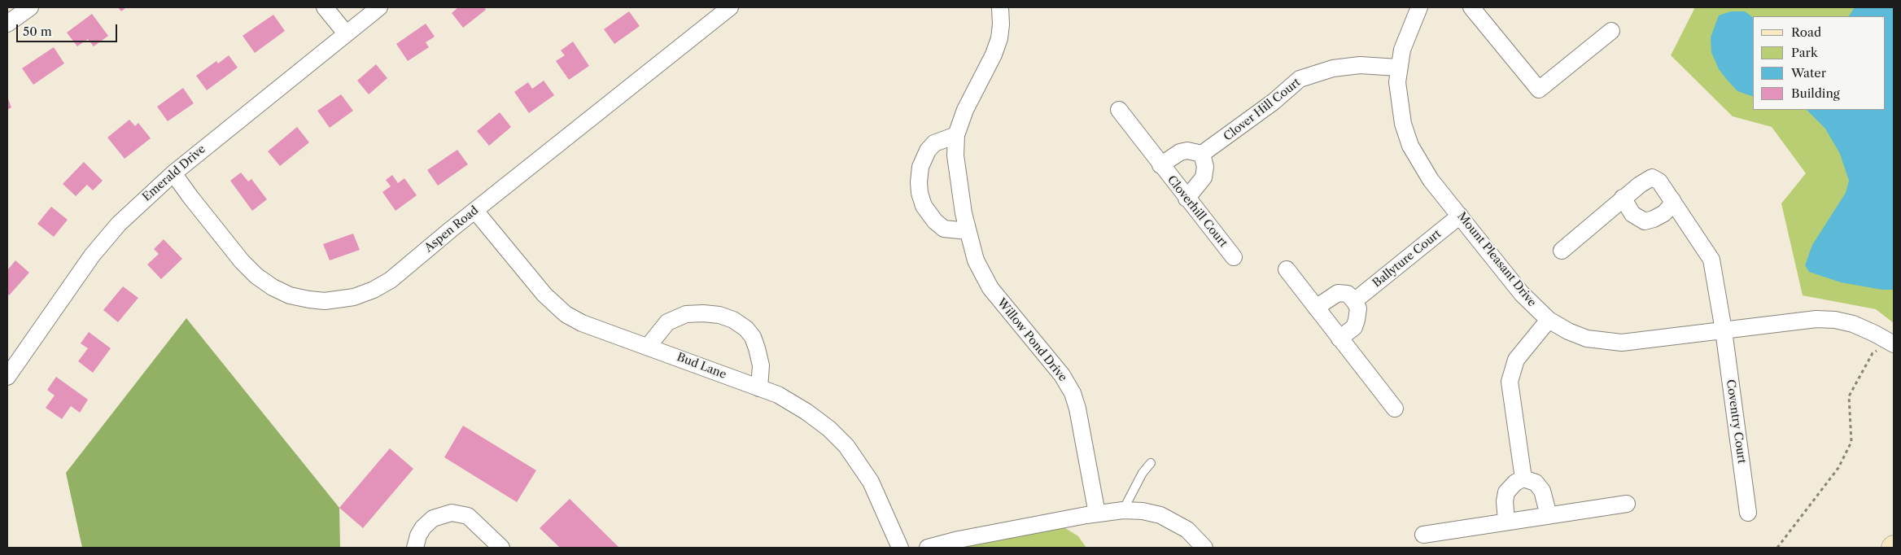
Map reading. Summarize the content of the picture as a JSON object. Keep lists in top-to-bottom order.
{
  "streets": {
    "street": [
      "Clover Hill Court",
      "Emerald Drive",
      "Cloverhill Court",
      "Aspen Road",
      "Ballyture Court",
      "Mount Pleasant Drive",
      "Willow Pond Drive",
      "Bud Lane",
      "Coventry Court"
    ]
  },
  "crossings": [
    ["Clover Hill Court", "Mount Pleasant Drive"],
    ["Emerald Drive", "Aspen Road"],
    ["Aspen Road", "Bud Lane"],
    ["Ballyture Court", "Mount Pleasant Drive"],
    ["Mount Pleasant Drive", "Coventry Court"]
  ],
  "legend": [
    "Road",
    "Park",
    "Water",
    "Building"
  ],
  "scale_bar": "50 m"
}
